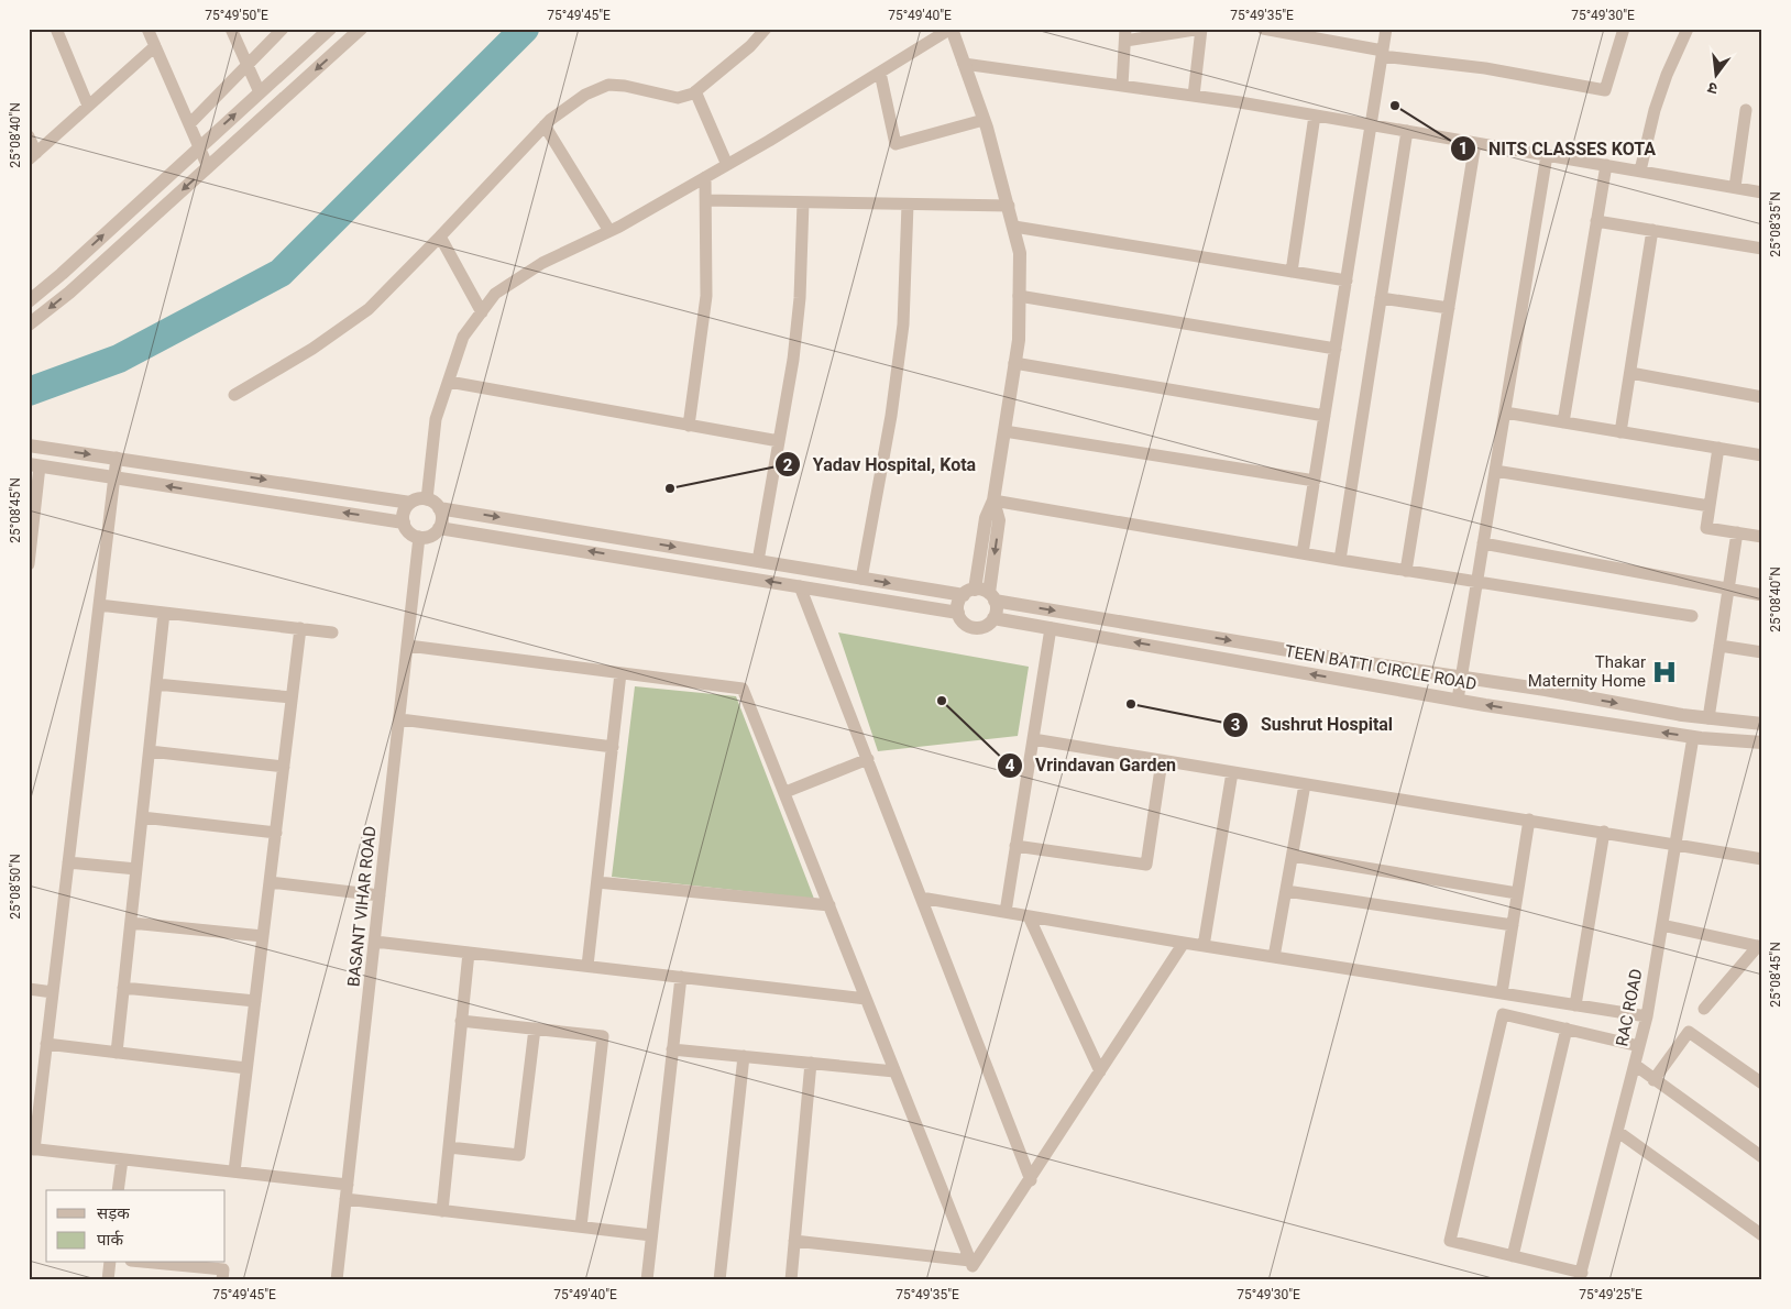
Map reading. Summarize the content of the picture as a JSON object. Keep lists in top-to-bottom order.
{
  "streets": {
    "street": ["TEEN BATTI CIRCLE ROAD", "BASANT VIHAR ROAD", "RAC ROAD"]
  },
  "crossings": [
    ["TEEN BATTI CIRCLE ROAD", "RAC ROAD"]
  ],
  "places": {
    "other": [
      "NITS CLASSES KOTA",
      "Yadav Hospital, Kota",
      "Vrindavan Garden",
      "Sushrut Hospital"
    ],
    "hospital": ["Thakar Maternity Home"]
  },
  "legend": ["सड़क", "पार्क"],
  "north": "bottom",
  "coordinates": [
    "75°49'50\"E",
    "75°49'45\"E",
    "75°49'40\"E",
    "75°49'35\"E",
    "75°49'30\"E",
    "25°08'40\"N",
    "25°08'35\"N",
    "25°08'45\"N",
    "25°08'50\"N",
    "75°49'25\"E"
  ]
}
